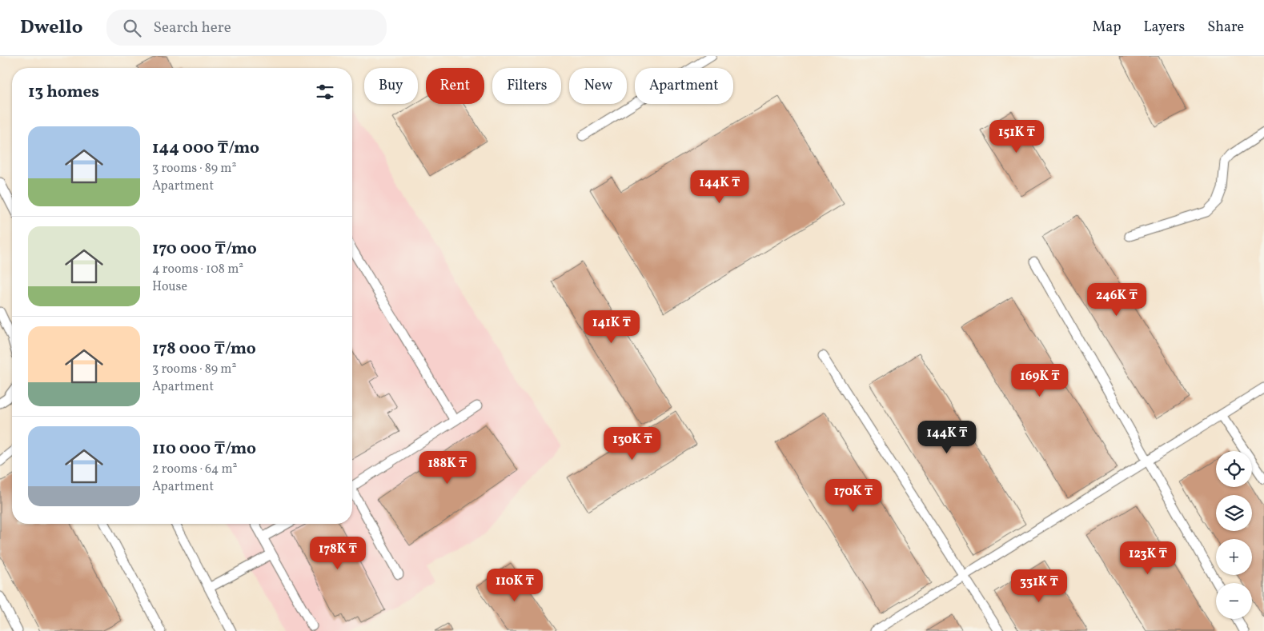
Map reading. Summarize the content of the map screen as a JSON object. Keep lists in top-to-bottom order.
{
  "page": {
    "header": "Dwello",
    "search": "Search here",
    "nav": ["Map", "Layers", "Share"],
    "chip": [
      "Buy",
      "Rent",
      "Filters",
      "New",
      "Apartment"
    ],
    "heading": "13 homes",
    "list": [
      {
        "name": "144 000 ₸/mo",
        "note": "3 rooms · 89 m² · Apartment"
      },
      {
        "name": "170 000 ₸/mo",
        "note": "4 rooms · 108 m² · House"
      },
      {
        "name": "178 000 ₸/mo",
        "note": "3 rooms · 89 m² · Apartment"
      },
      {
        "name": "110 000 ₸/mo",
        "note": "2 rooms · 64 m² · Apartment"
      }
    ],
    "price": [
      "151K ₸",
      "144K ₸",
      "246K ₸",
      "141K ₸",
      "169K ₸",
      "144K ₸",
      "130K ₸",
      "188K ₸",
      "170K ₸",
      "178K ₸",
      "123K ₸",
      "110K ₸",
      "331K ₸"
    ],
    "map_buttons": ["+", "−"]
  }
}
